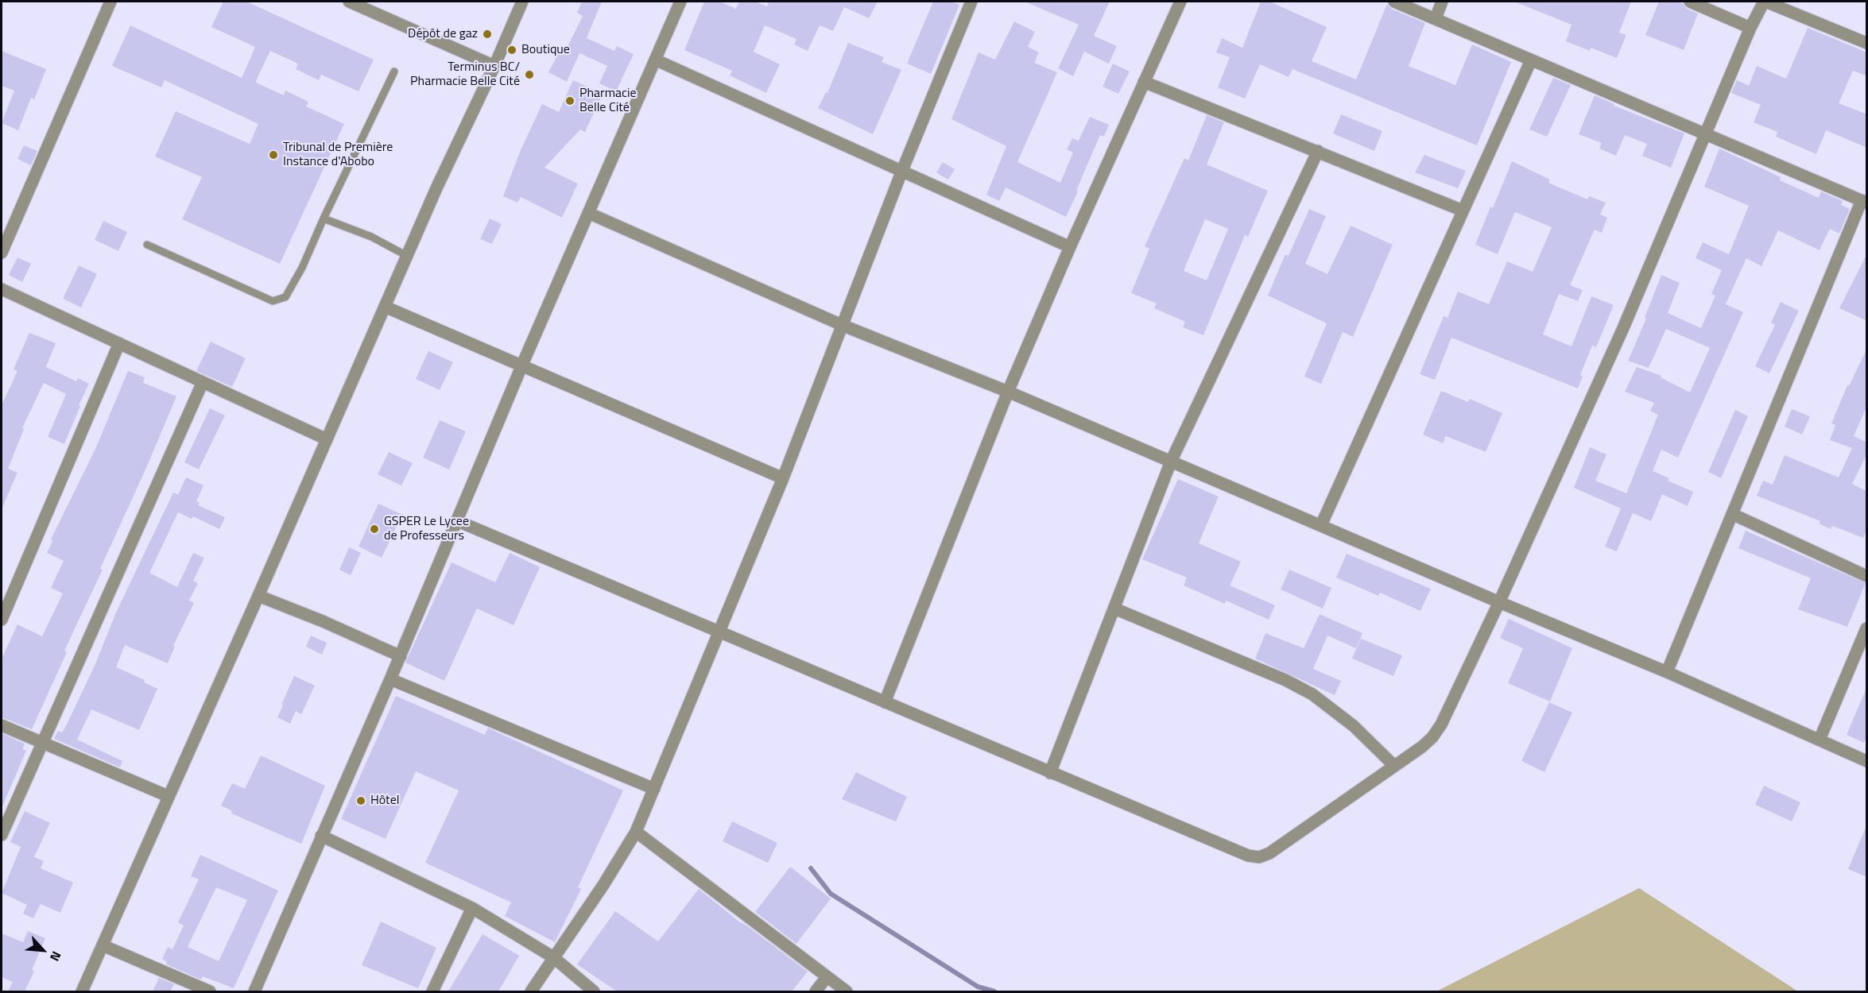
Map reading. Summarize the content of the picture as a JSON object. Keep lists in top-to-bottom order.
{
  "places": [
    "Dépôt de gaz",
    "Boutique",
    "Terminus BC/ Pharmacie Belle Cité",
    "Pharmacie Belle Cité",
    "Tribunal de Première Instance d'Abobo",
    "GSPER Le Lycee de Professeurs",
    "Hôtel"
  ],
  "north": "bottom right"
}
